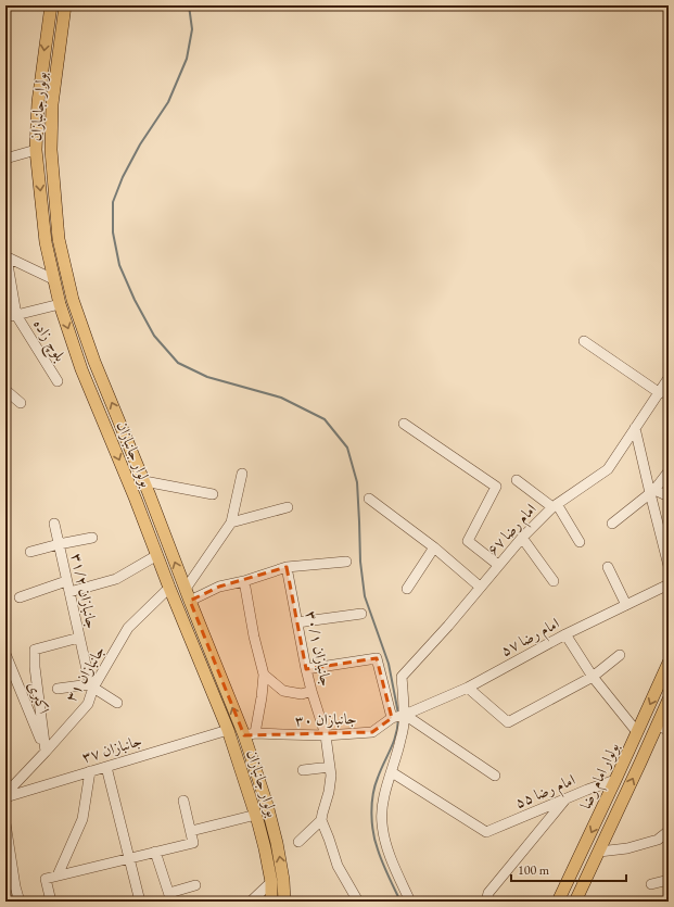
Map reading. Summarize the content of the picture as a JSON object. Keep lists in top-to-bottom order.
{
  "streets": {
    "main road": ["بولوار جانبازان", "بولوار امام رضا"],
    "street": [
      "بلوچ زاده",
      "امام رضا ۶۷",
      "جانبازان ۳۱/۲",
      "امام رضا ۵۷",
      "جانبازان ۳۰/۱",
      "جانبازان ۳۱",
      "اکبری",
      "جانبازان ۳۰",
      "جانبازان ۳۷",
      "امام رضا ۵۵"
    ]
  },
  "crossings": [
    ["بولوار جانبازان", "جانبازان ۳۱"],
    ["بولوار جانبازان", "جانبازان ۳۰"],
    ["بولوار جانبازان", "جانبازان ۳۷"],
    ["امام رضا ۶۷", "امام رضا ۵۷"],
    ["امام رضا ۶۷", "جانبازان ۳۰"],
    ["امام رضا ۶۷", "امام رضا ۵۵"],
    ["جانبازان ۳۱/۲", "جانبازان ۳۱"],
    ["امام رضا ۵۷", "جانبازان ۳۰"],
    ["جانبازان ۳۰/۱", "جانبازان ۳۰"],
    ["جانبازان ۳۱", "اکبری"],
    ["جانبازان ۳۱", "جانبازان ۳۷"],
    ["بولوار امام رضا", "امام رضا ۵۵"]
  ],
  "scale_bar": "100 m"
}
